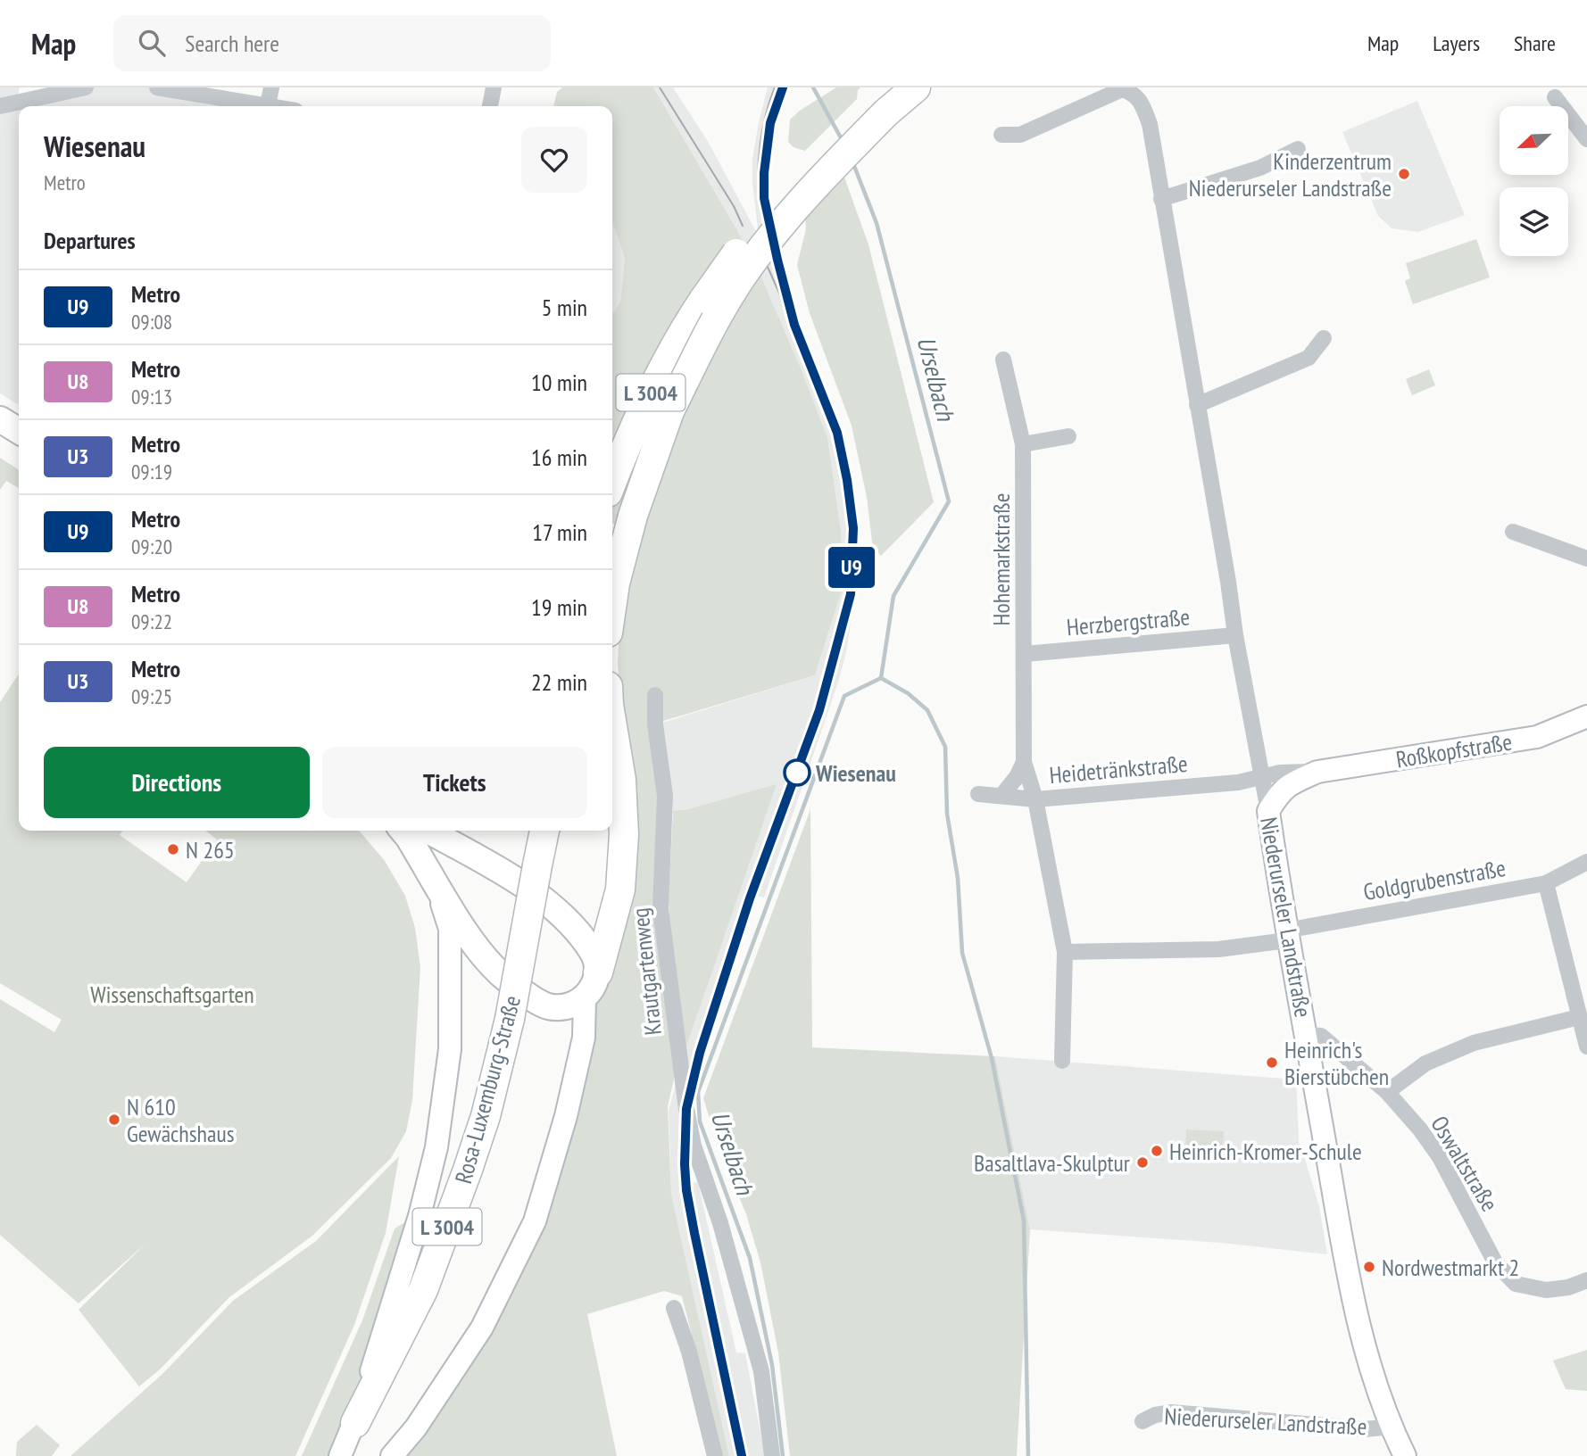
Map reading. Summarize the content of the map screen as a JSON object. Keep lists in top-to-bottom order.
{
  "streets": {
    "highway": ["L 3004", "Rosa-Luxemburg-Straße"],
    "main road": ["Roßkopfstraße", "Niederurseler Landstraße"],
    "street": [
      "Hohemarkstraße",
      "Herzbergstraße",
      "Heidetränkstraße",
      "Goldgrubenstraße",
      "Krautgartenweg",
      "Oswaltstraße"
    ]
  },
  "crossings": [
    ["Hohemarkstraße", "Herzbergstraße"],
    ["Hohemarkstraße", "Heidetränkstraße"],
    ["Hohemarkstraße", "Goldgrubenstraße"],
    ["Herzbergstraße", "Niederurseler Landstraße"],
    ["Roßkopfstraße", "Heidetränkstraße"],
    ["Roßkopfstraße", "Niederurseler Landstraße"],
    ["Heidetränkstraße", "Niederurseler Landstraße"],
    ["Goldgrubenstraße", "Niederurseler Landstraße"],
    ["Niederurseler Landstraße", "Oswaltstraße"]
  ],
  "water": ["Urselbach"],
  "parks": ["Wissenschaftsgarten"],
  "places": [
    "Kinderzentrum Niederurseler Landstraße",
    "Wiesenau",
    "N 265",
    "Heinrich's Bierstübchen",
    "N 610 Gewächshaus",
    "Heinrich-Kromer-Schule",
    "Basaltlava-Skulptur",
    "Nordwestmarkt 2"
  ],
  "lines": ["metro line U9"],
  "north": "bottom left",
  "page": {
    "header": "Map",
    "search": "Search here",
    "nav": ["Map", "Layers", "Share"],
    "on_map": "U9",
    "heading": [
      ["Wiesenau", "Metro"],
      "Departures"
    ],
    "list": [
      {
        "mark": "U9",
        "name": "Metro",
        "note": "09:08",
        "value": "5 min"
      },
      {
        "mark": "U8",
        "name": "Metro",
        "note": "09:13",
        "value": "10 min"
      },
      {
        "mark": "U3",
        "name": "Metro",
        "note": "09:19",
        "value": "16 min"
      },
      {
        "mark": "U9",
        "name": "Metro",
        "note": "09:20",
        "value": "17 min"
      },
      {
        "mark": "U8",
        "name": "Metro",
        "note": "09:22",
        "value": "19 min"
      },
      {
        "mark": "U3",
        "name": "Metro",
        "note": "09:25",
        "value": "22 min"
      }
    ],
    "buttons": ["Directions", "Tickets"]
  }
}
